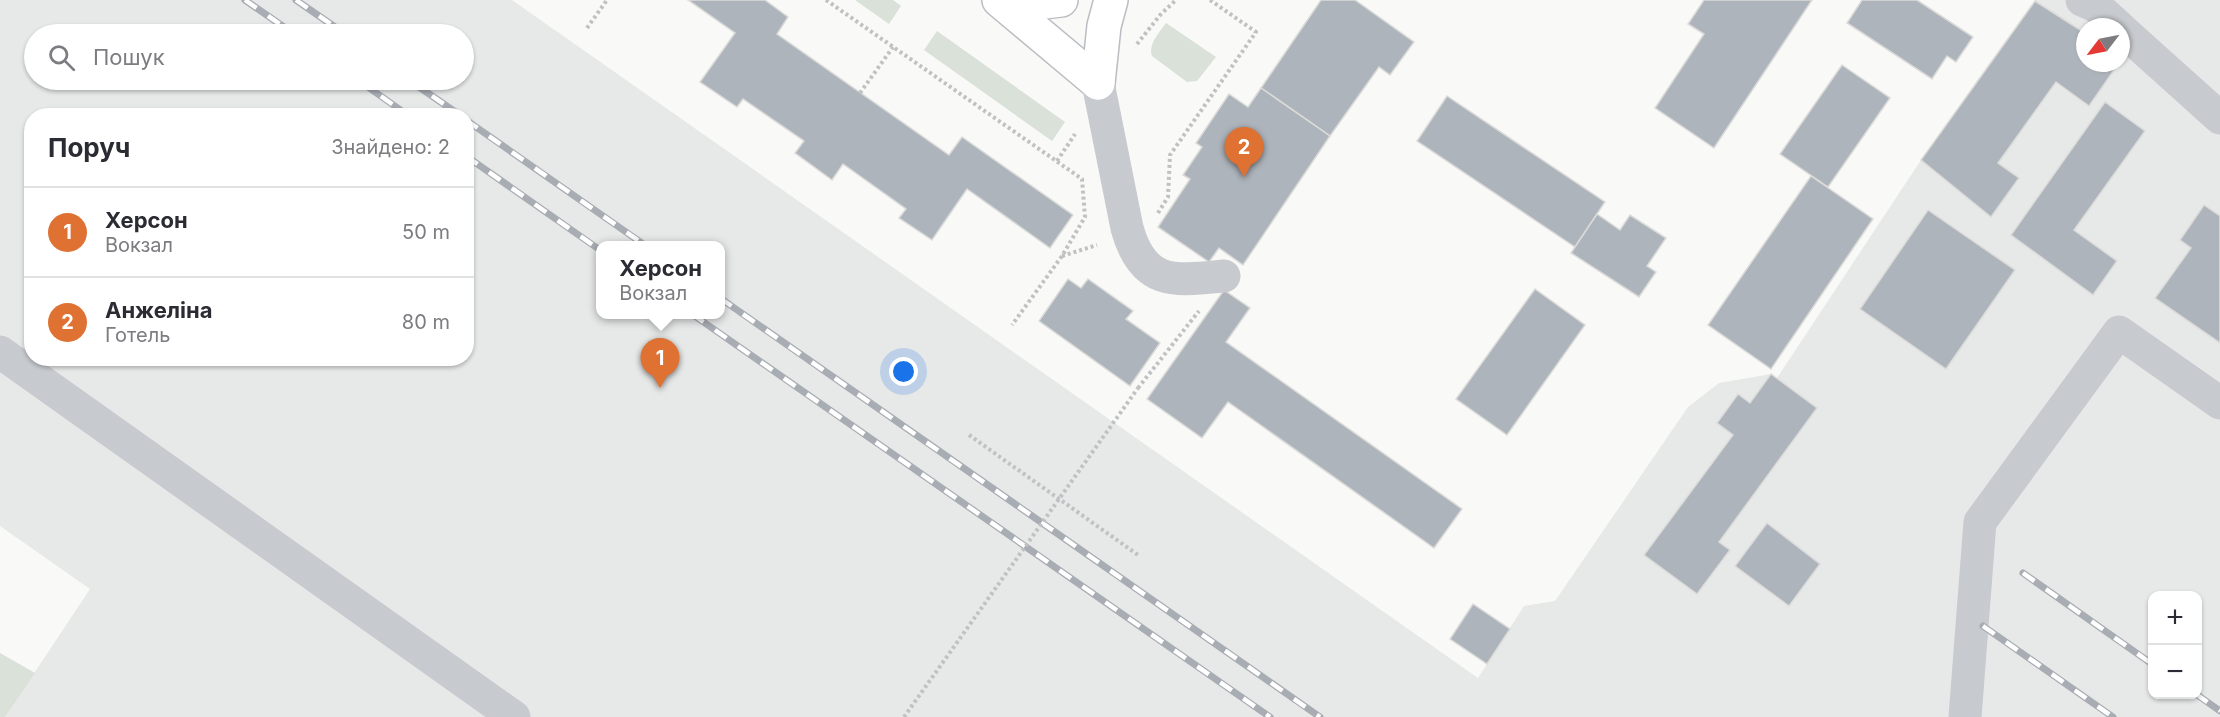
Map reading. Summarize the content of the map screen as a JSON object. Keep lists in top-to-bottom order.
{
  "north": "bottom left",
  "page": {
    "search": "Пошук",
    "heading": ["Поруч", "Знайдено: 2"],
    "pins": ["2", "1"],
    "list": [
      {
        "mark": "1",
        "name": "Херсон",
        "note": "Вокзал",
        "value": "50 m"
      },
      {
        "mark": "2",
        "name": "Анжеліна",
        "note": "Готель",
        "value": "80 m"
      }
    ],
    "popup": ["Херсон", "Вокзал"],
    "map_buttons": ["+", "−"]
  }
}
